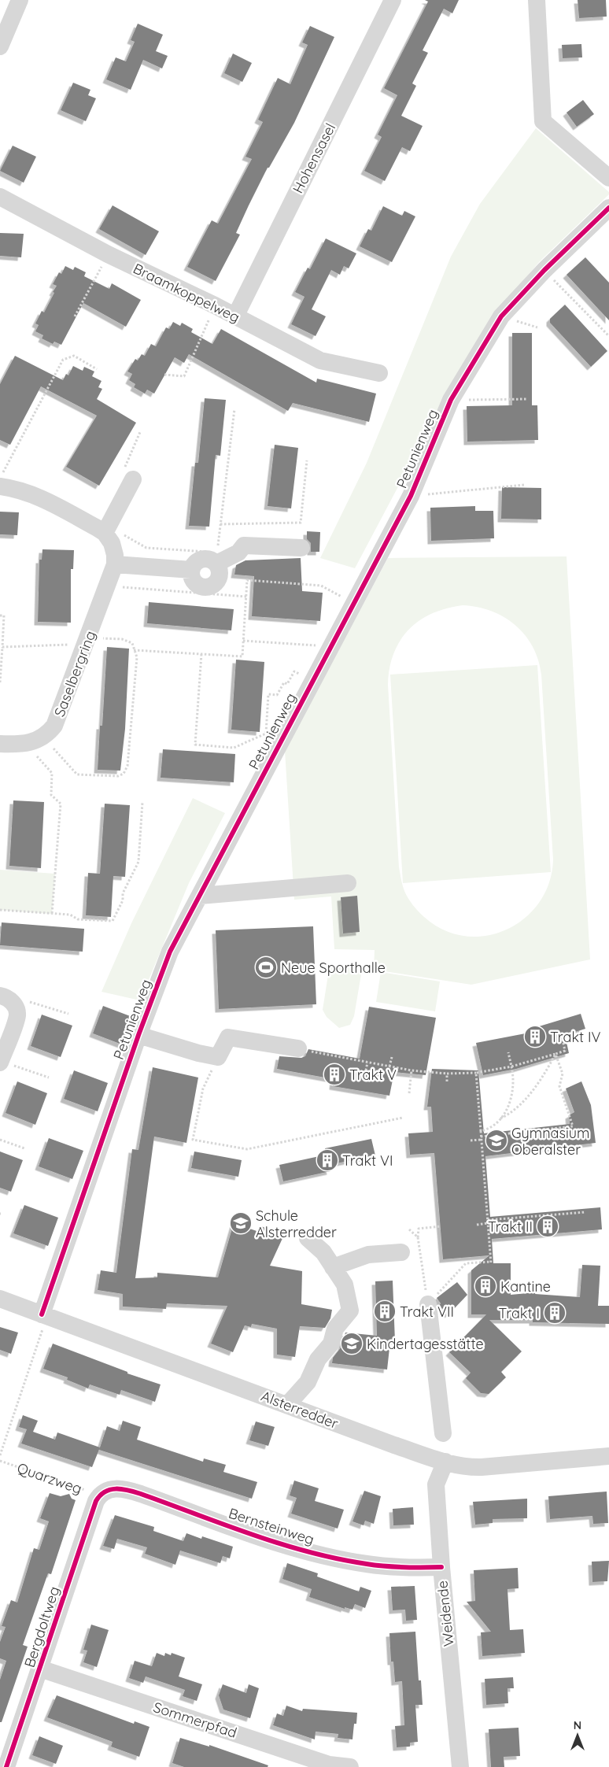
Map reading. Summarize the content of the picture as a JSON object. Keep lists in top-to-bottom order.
{
  "streets": {
    "street": [
      "Hohensasel",
      "Braamkoppelweg",
      "Petunienweg",
      "Saselbergring",
      "Alsterredder",
      "Bernsteinweg",
      "Weidende",
      "Bergdoltweg",
      "Sommerpfad"
    ],
    "path": ["Quarzweg"]
  },
  "crossings": [
    ["Hohensasel", "Braamkoppelweg"],
    ["Petunienweg", "Alsterredder"],
    ["Alsterredder", "Weidende"],
    ["Quarzweg", "Bernsteinweg"],
    ["Quarzweg", "Bergdoltweg"],
    ["Bernsteinweg", "Weidende"],
    ["Bernsteinweg", "Bergdoltweg"],
    ["Bergdoltweg", "Sommerpfad"]
  ],
  "places": {
    "sports": ["Neue Sporthalle"],
    "building": [
      "Trakt IV",
      "Trakt V",
      "Trakt VI",
      "Trakt II",
      "Kantine",
      "Trakt VII",
      "Trakt I"
    ],
    "school or university": ["Gymnasium Oberalster", "Schule Alsterredder", "Kindertagesstätte"]
  },
  "north": "top"
}
